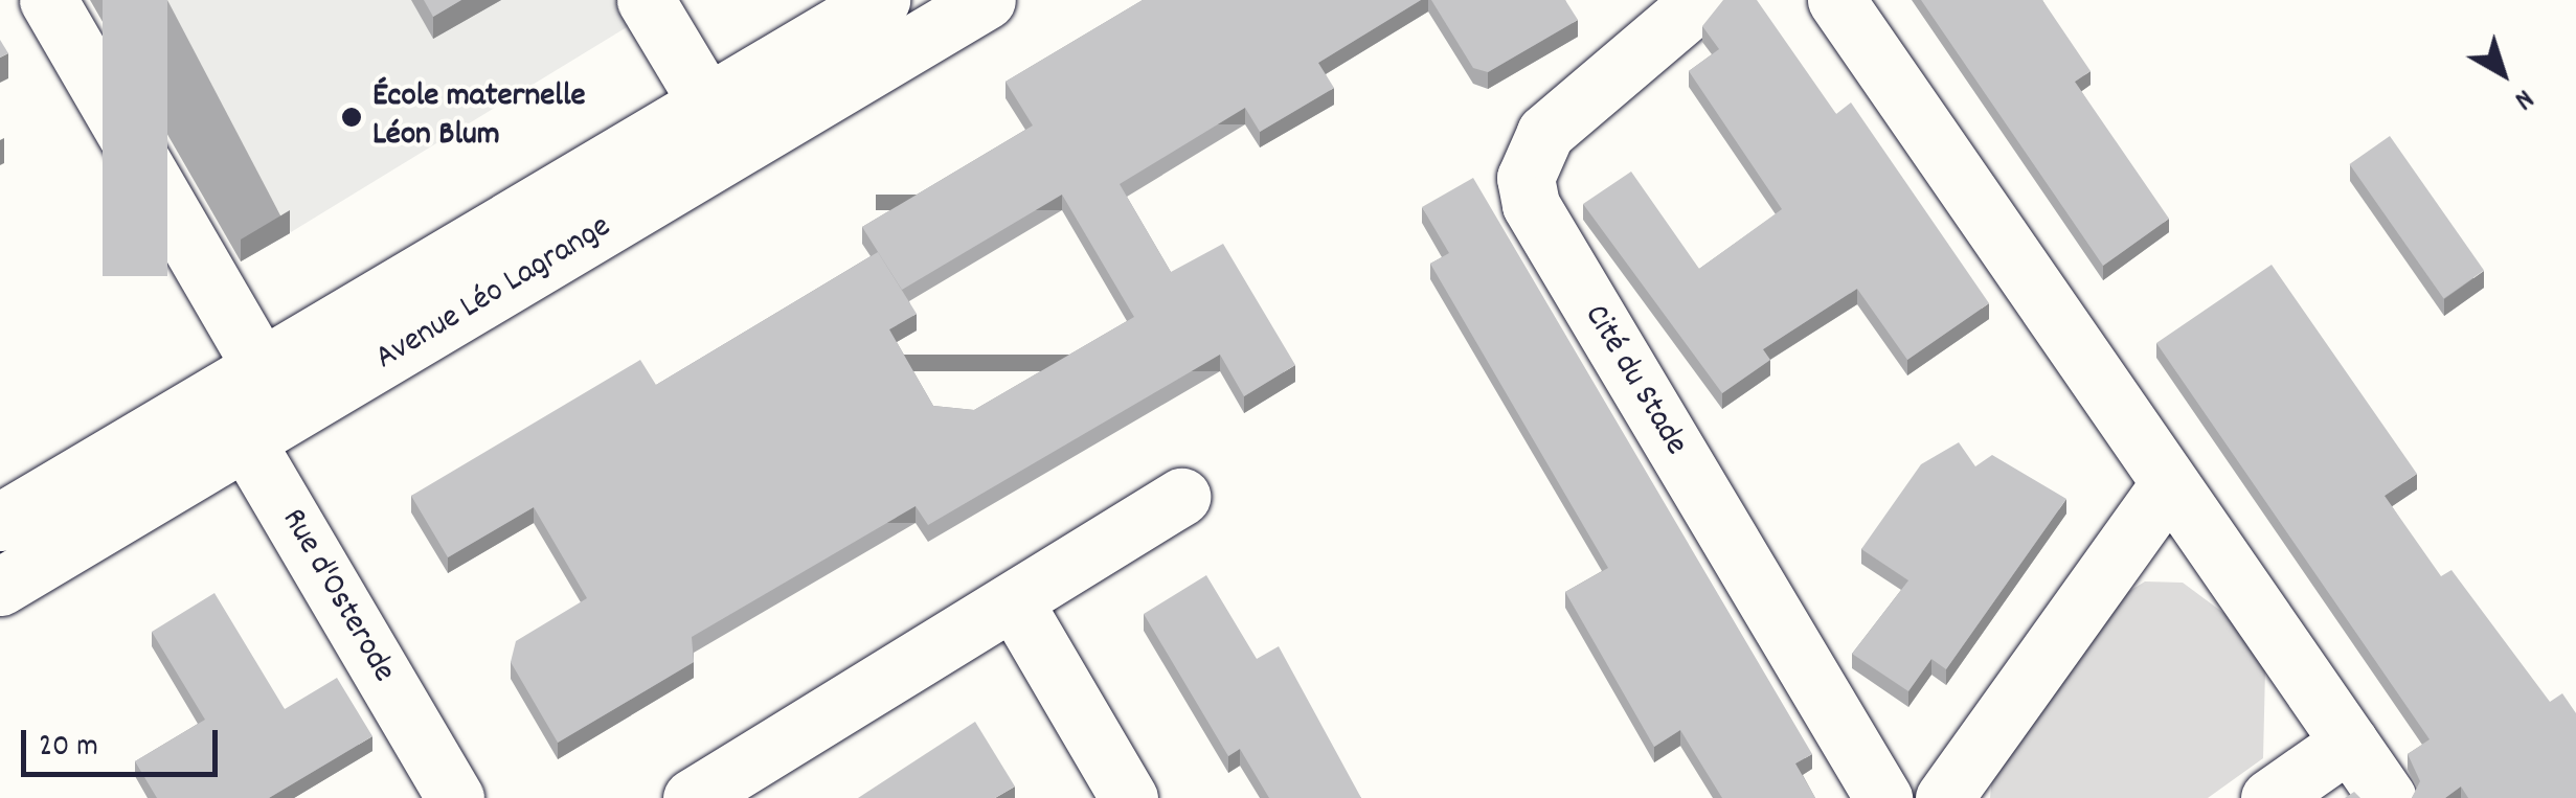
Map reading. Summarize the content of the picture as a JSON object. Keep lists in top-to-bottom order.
{
  "streets": {
    "street": ["Avenue Léo Lagrange", "Cité du Stade", "Rue d'Osterode"]
  },
  "crossings": [
    ["Avenue Léo Lagrange", "Rue d'Osterode"]
  ],
  "places": ["École maternelle Léon Blum"],
  "scale_bar": "20 m",
  "north": "bottom right"
}
